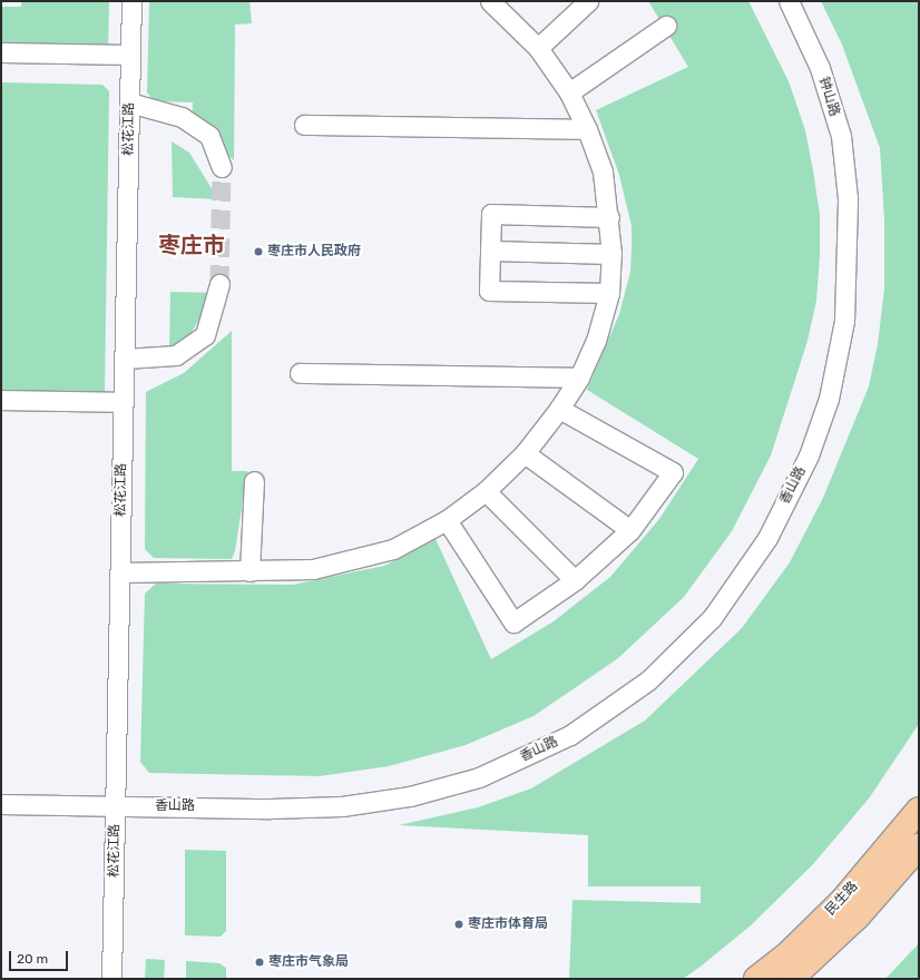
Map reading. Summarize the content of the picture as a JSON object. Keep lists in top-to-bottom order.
{
  "streets": {
    "main road": ["民生路"],
    "street": ["钟山路", "松花江路", "香山路"]
  },
  "crossings": [
    ["钟山路", "香山路"],
    ["松花江路", "香山路"]
  ],
  "districts": ["枣庄市"],
  "places": ["枣庄市人民政府", "枣庄市体育局", "枣庄市气象局"],
  "scale_bar": "20 m"
}
